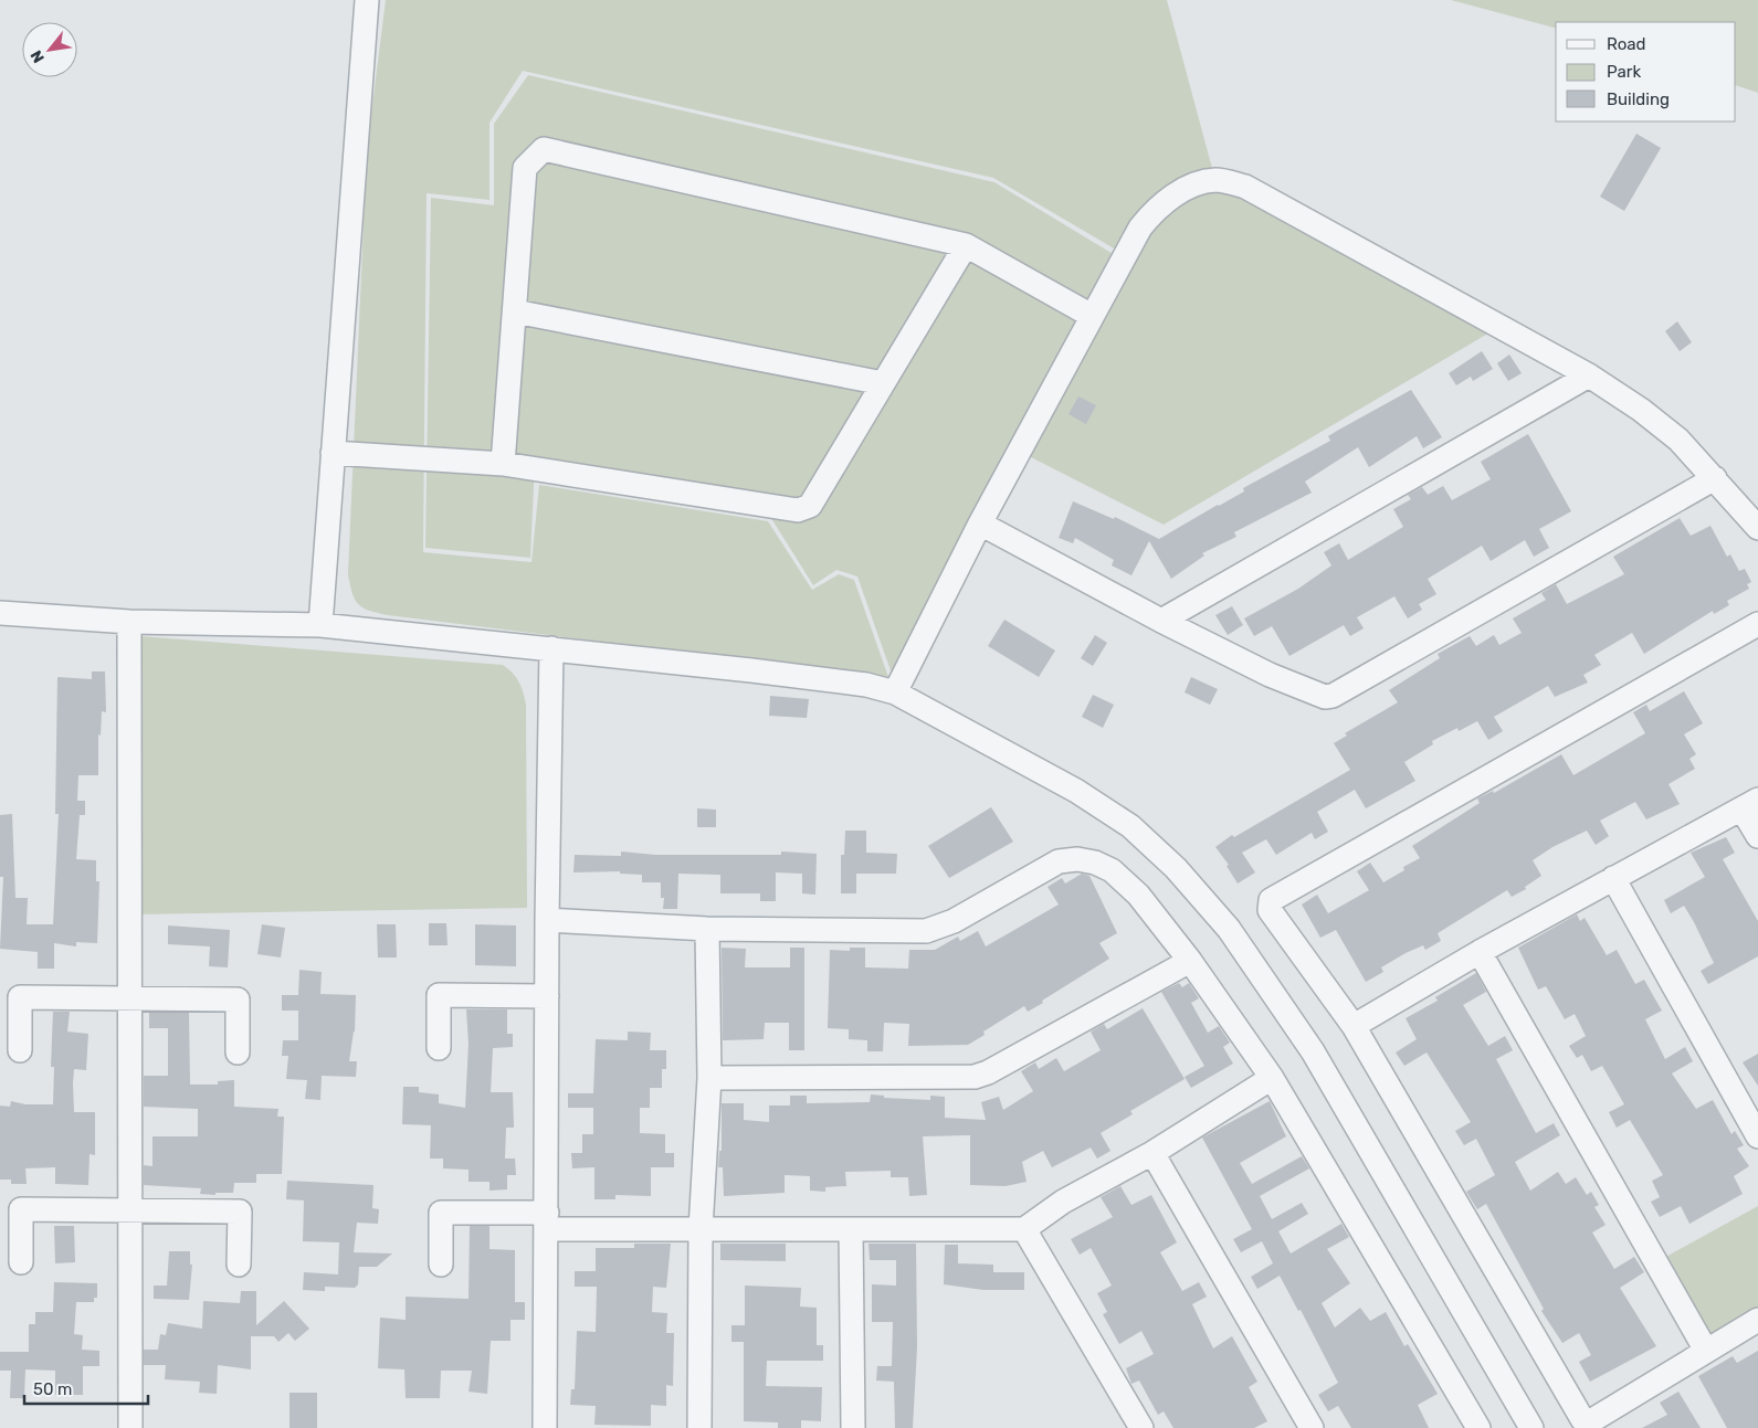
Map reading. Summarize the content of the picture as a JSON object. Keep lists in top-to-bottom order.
{
  "legend": ["Road", "Park", "Building"],
  "scale_bar": "50 m",
  "north": "bottom left"
}
